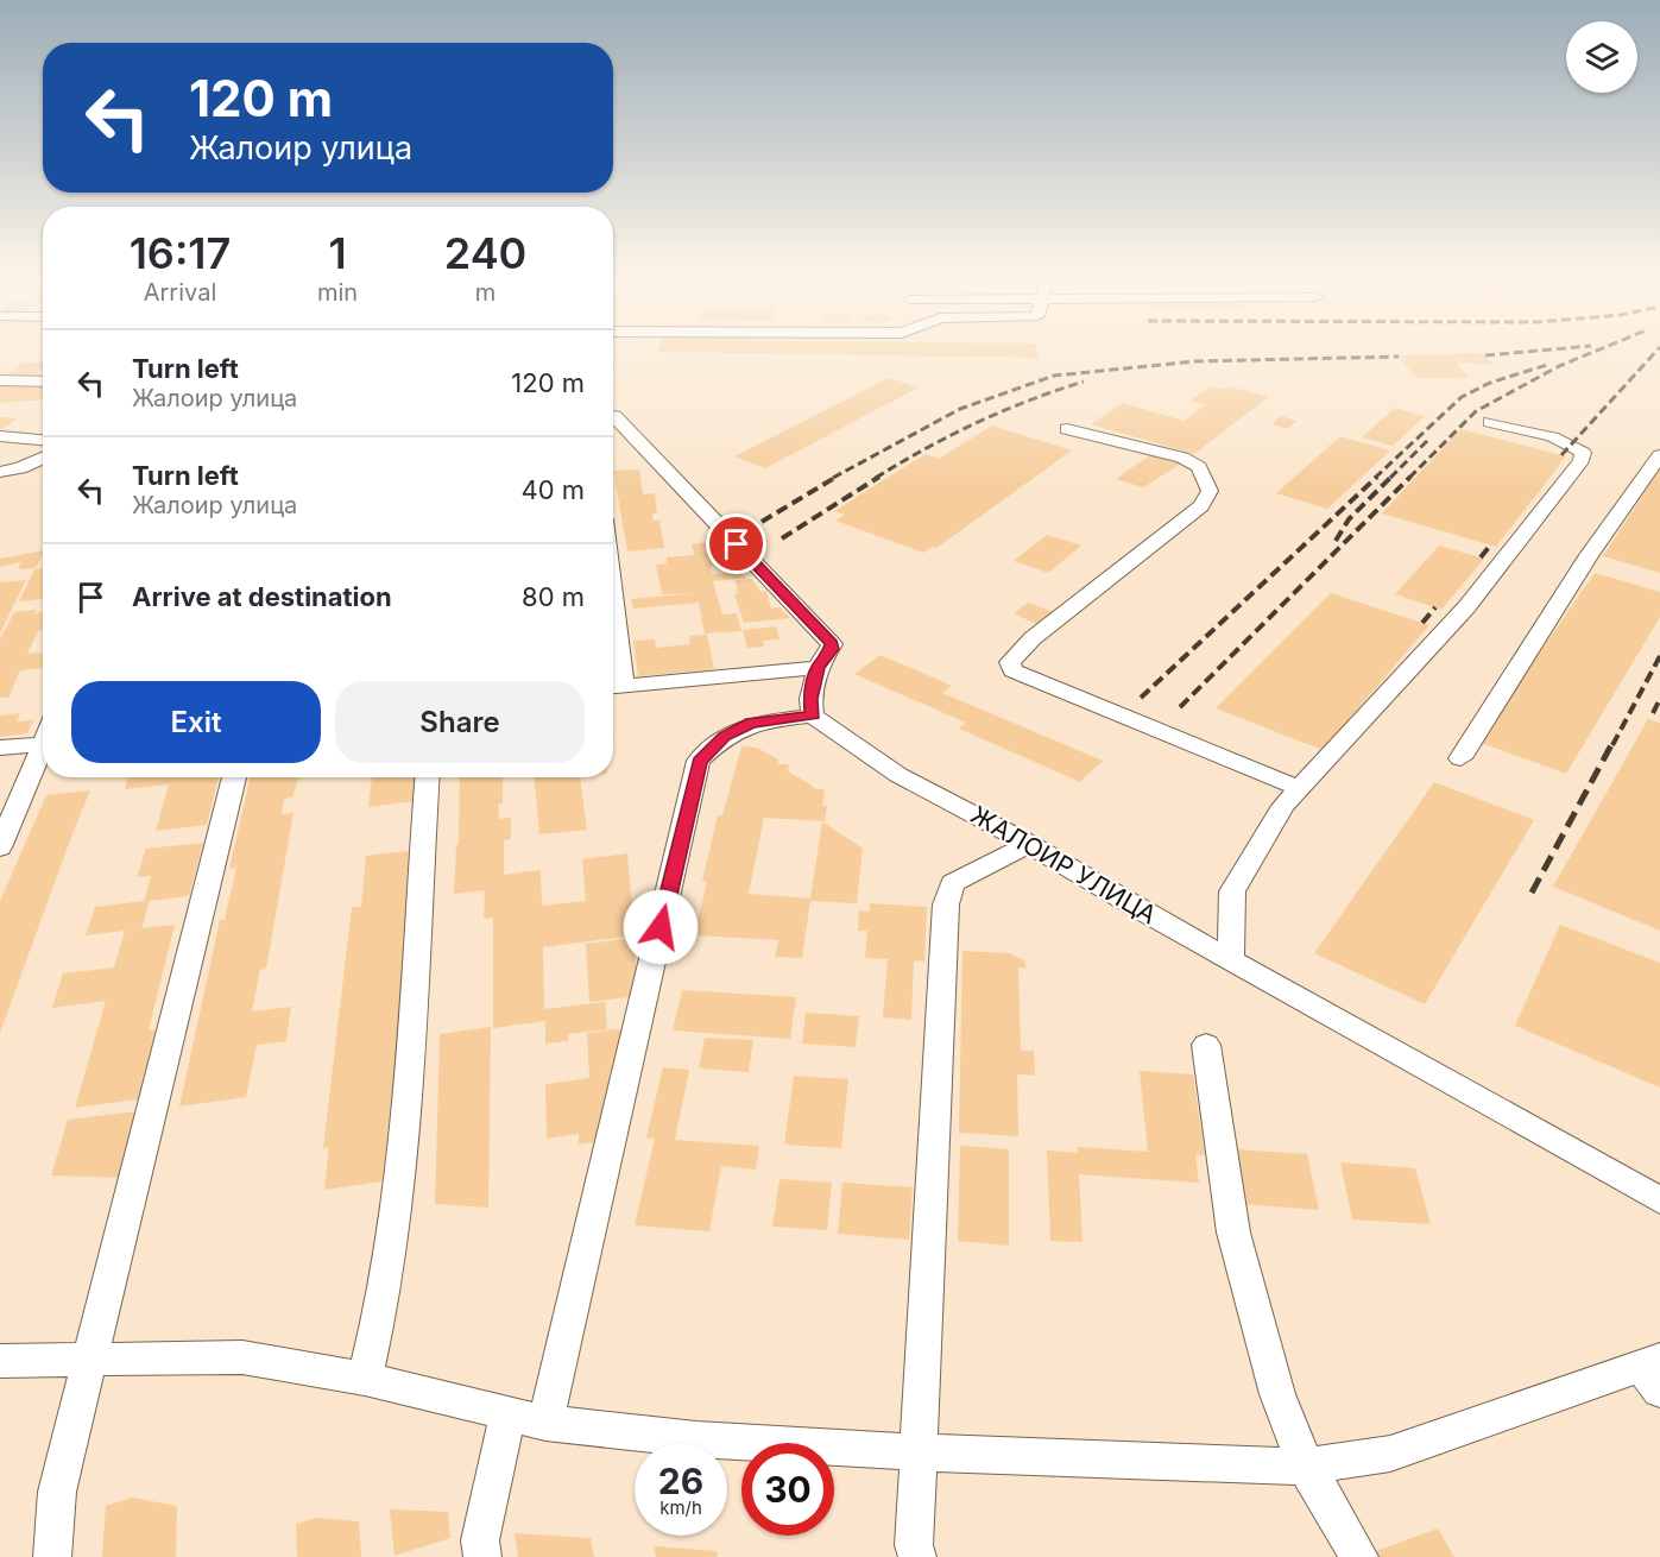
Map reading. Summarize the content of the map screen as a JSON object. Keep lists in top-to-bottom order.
{
  "streets": {
    "street": ["ЖАЛОИР УЛИЦА"]
  },
  "page": {
    "turn": ["120 m", "Жалоир улица"],
    "eta": [
      "16:17",
      "Arrival",
      "1",
      "min",
      "240",
      "m"
    ],
    "list": [
      {
        "name": "Turn left",
        "note": "Жалоир улица",
        "value": "120 m"
      },
      {
        "name": "Turn left",
        "note": "Жалоир улица",
        "value": "40 m"
      },
      {
        "name": "Arrive at destination",
        "value": "80 m"
      }
    ],
    "buttons": ["Exit", "Share"],
    "speed": "26 km/h",
    "limit": "30"
  }
}
